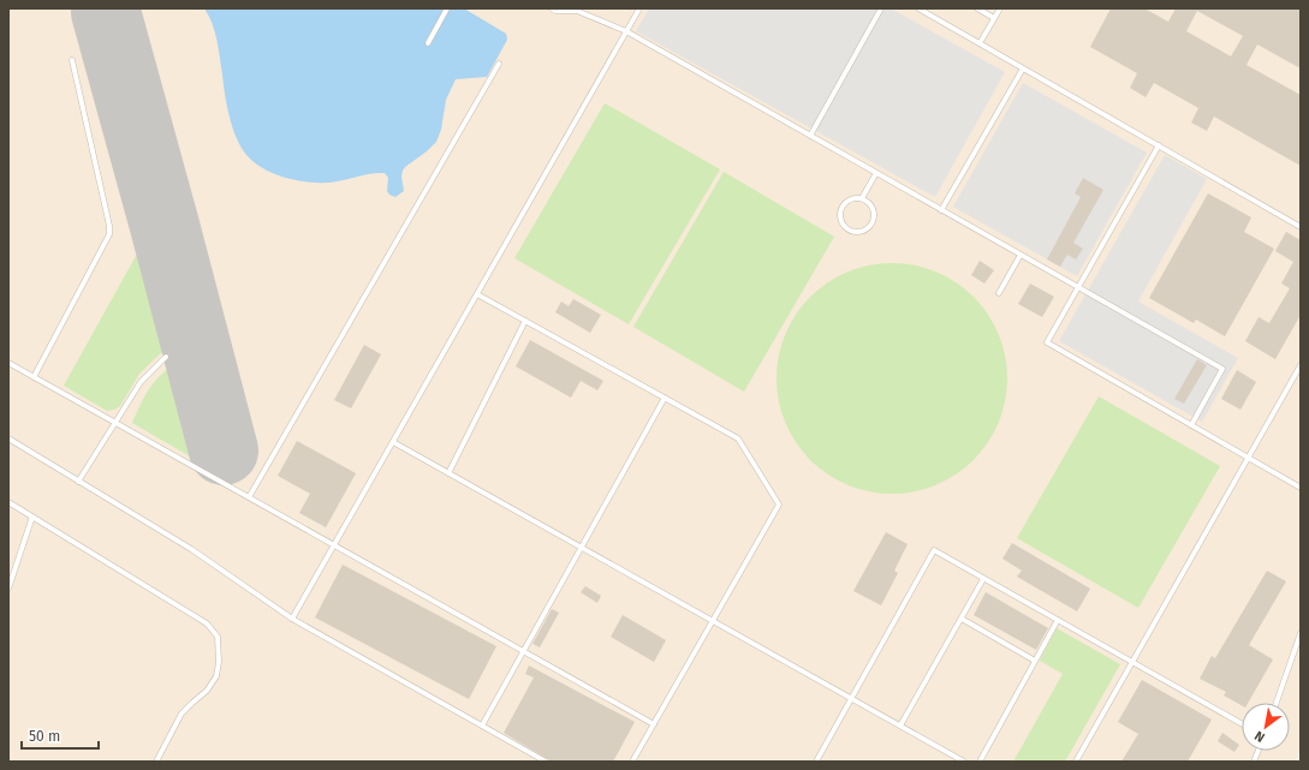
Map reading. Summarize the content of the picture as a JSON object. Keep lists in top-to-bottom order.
{
  "scale_bar": "50 m",
  "north": "bottom left"
}
